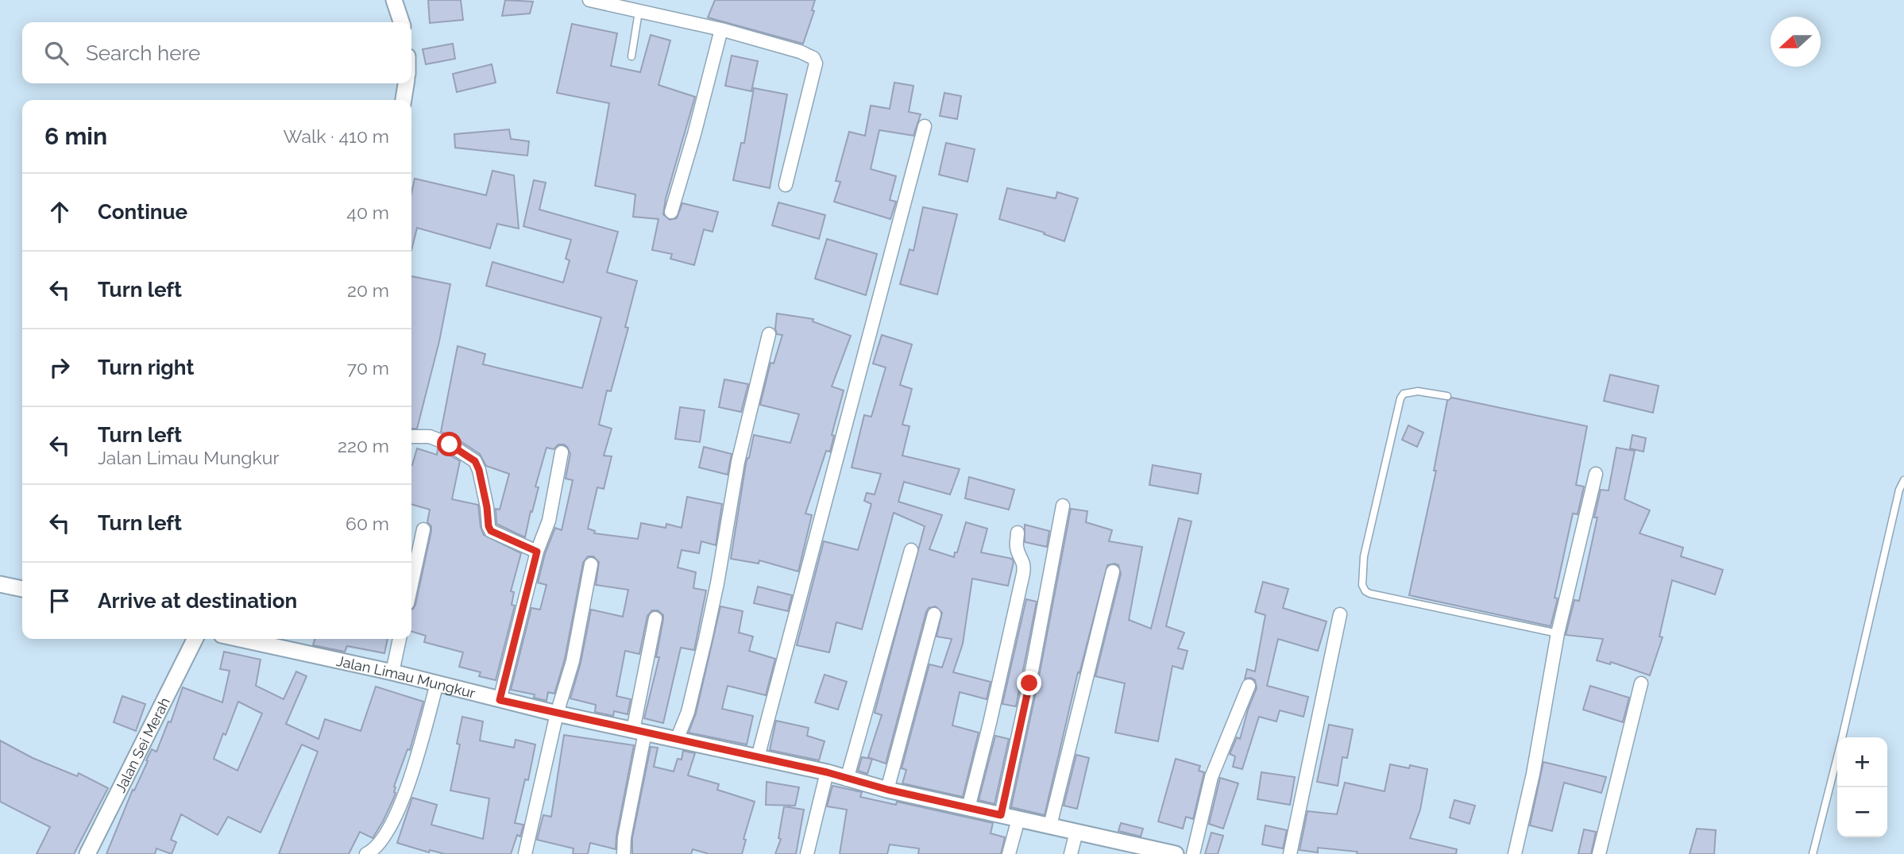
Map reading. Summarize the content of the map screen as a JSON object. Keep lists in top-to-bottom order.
{
  "streets": {
    "street": ["Jalan Limau Mungkur", "Jalan Sei Merah"]
  },
  "north": "left",
  "page": {
    "search": "Search here",
    "heading": ["6 min", "Walk · 410 m"],
    "list": [
      ["Continue", "40 m"],
      ["Turn left", "20 m"],
      ["Turn right", "70 m"],
      ["Turn left", "Jalan Limau Mungkur", "220 m"],
      ["Turn left", "60 m"],
      "Arrive at destination"
    ],
    "map_buttons": ["+", "−"]
  }
}
